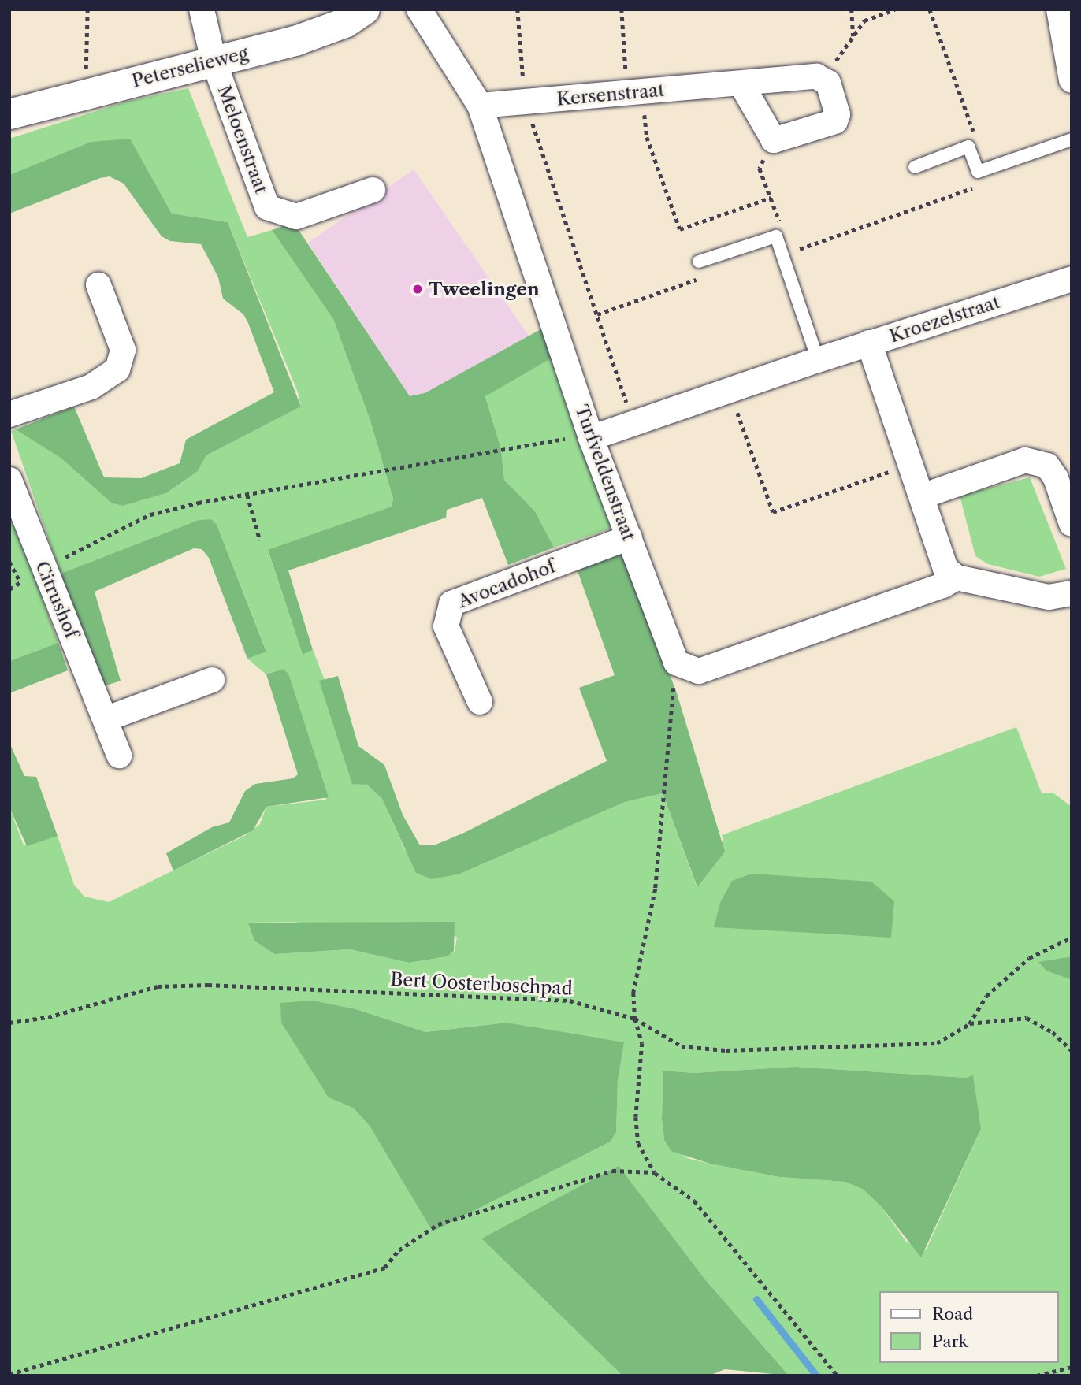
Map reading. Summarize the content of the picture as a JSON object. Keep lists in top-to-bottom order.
{
  "streets": {
    "street": [
      "Peterselieweg",
      "Kersenstraat",
      "Meloenstraat",
      "Kroezelstraat",
      "Turfveldenstraat",
      "Avocadohof",
      "Citrushof"
    ],
    "path": ["Bert Oosterboschpad"]
  },
  "crossings": [
    ["Peterselieweg", "Meloenstraat"],
    ["Kersenstraat", "Turfveldenstraat"],
    ["Kroezelstraat", "Turfveldenstraat"],
    ["Turfveldenstraat", "Avocadohof"]
  ],
  "places": ["Tweelingen"],
  "legend": ["Road", "Park"]
}
